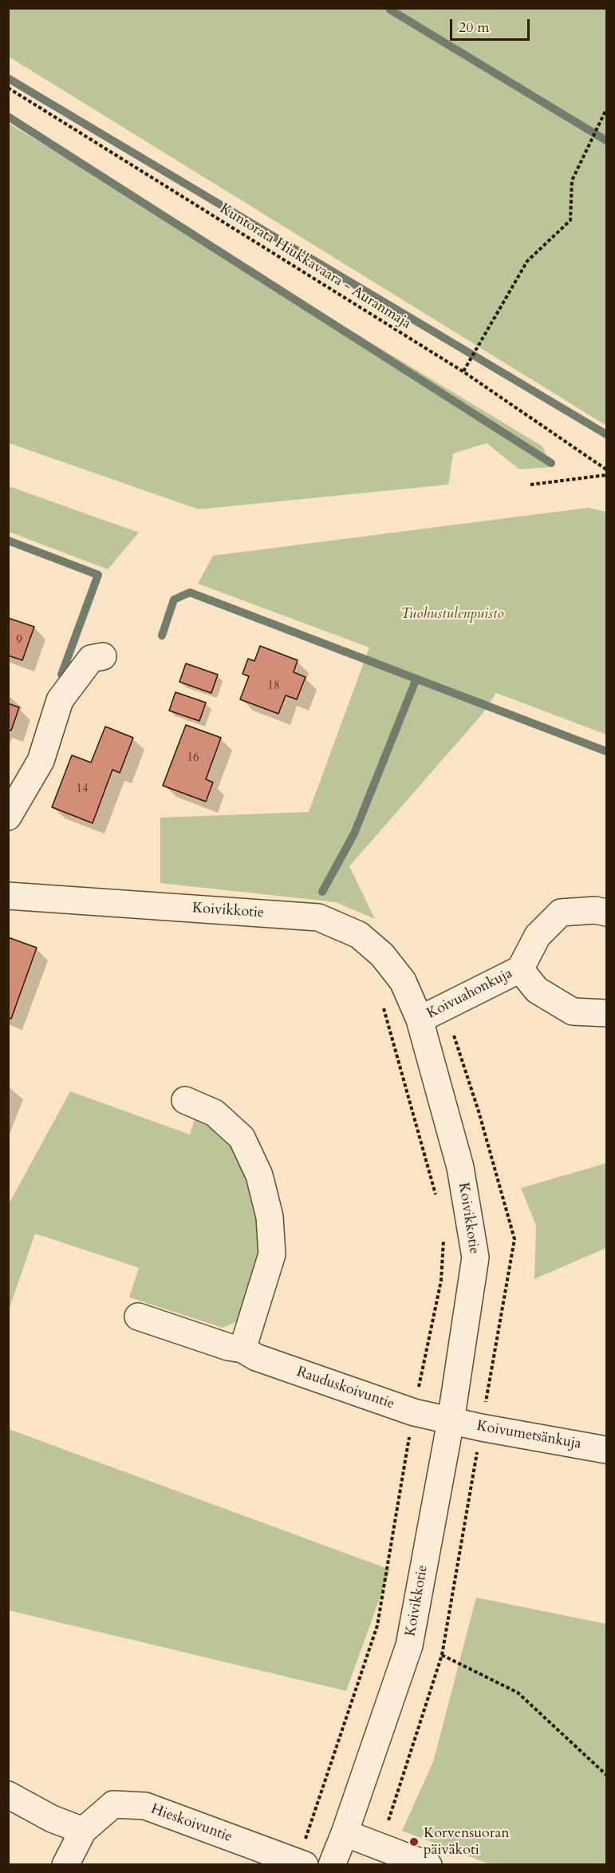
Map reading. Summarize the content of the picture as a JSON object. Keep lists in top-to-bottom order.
{
  "streets": {
    "street": [
      "Koivikkotie",
      "Koivuahonkuja",
      "Rauduskoivuntie",
      "Koivumetsänkuja",
      "Hieskoivuntie"
    ],
    "path": ["Kuntorata Hiukkavaara - Auranmaja"]
  },
  "crossings": [
    ["Koivikkotie", "Koivuahonkuja"],
    ["Koivikkotie", "Rauduskoivuntie"],
    ["Koivikkotie", "Koivumetsänkuja"],
    ["Rauduskoivuntie", "Koivumetsänkuja"]
  ],
  "parks": ["Tuohustulenpuisto"],
  "places": ["Korvensuoran päiväkoti"],
  "house_numbers": [
    "9",
    "18",
    "16",
    "14"
  ],
  "scale_bar": "20 m"
}
